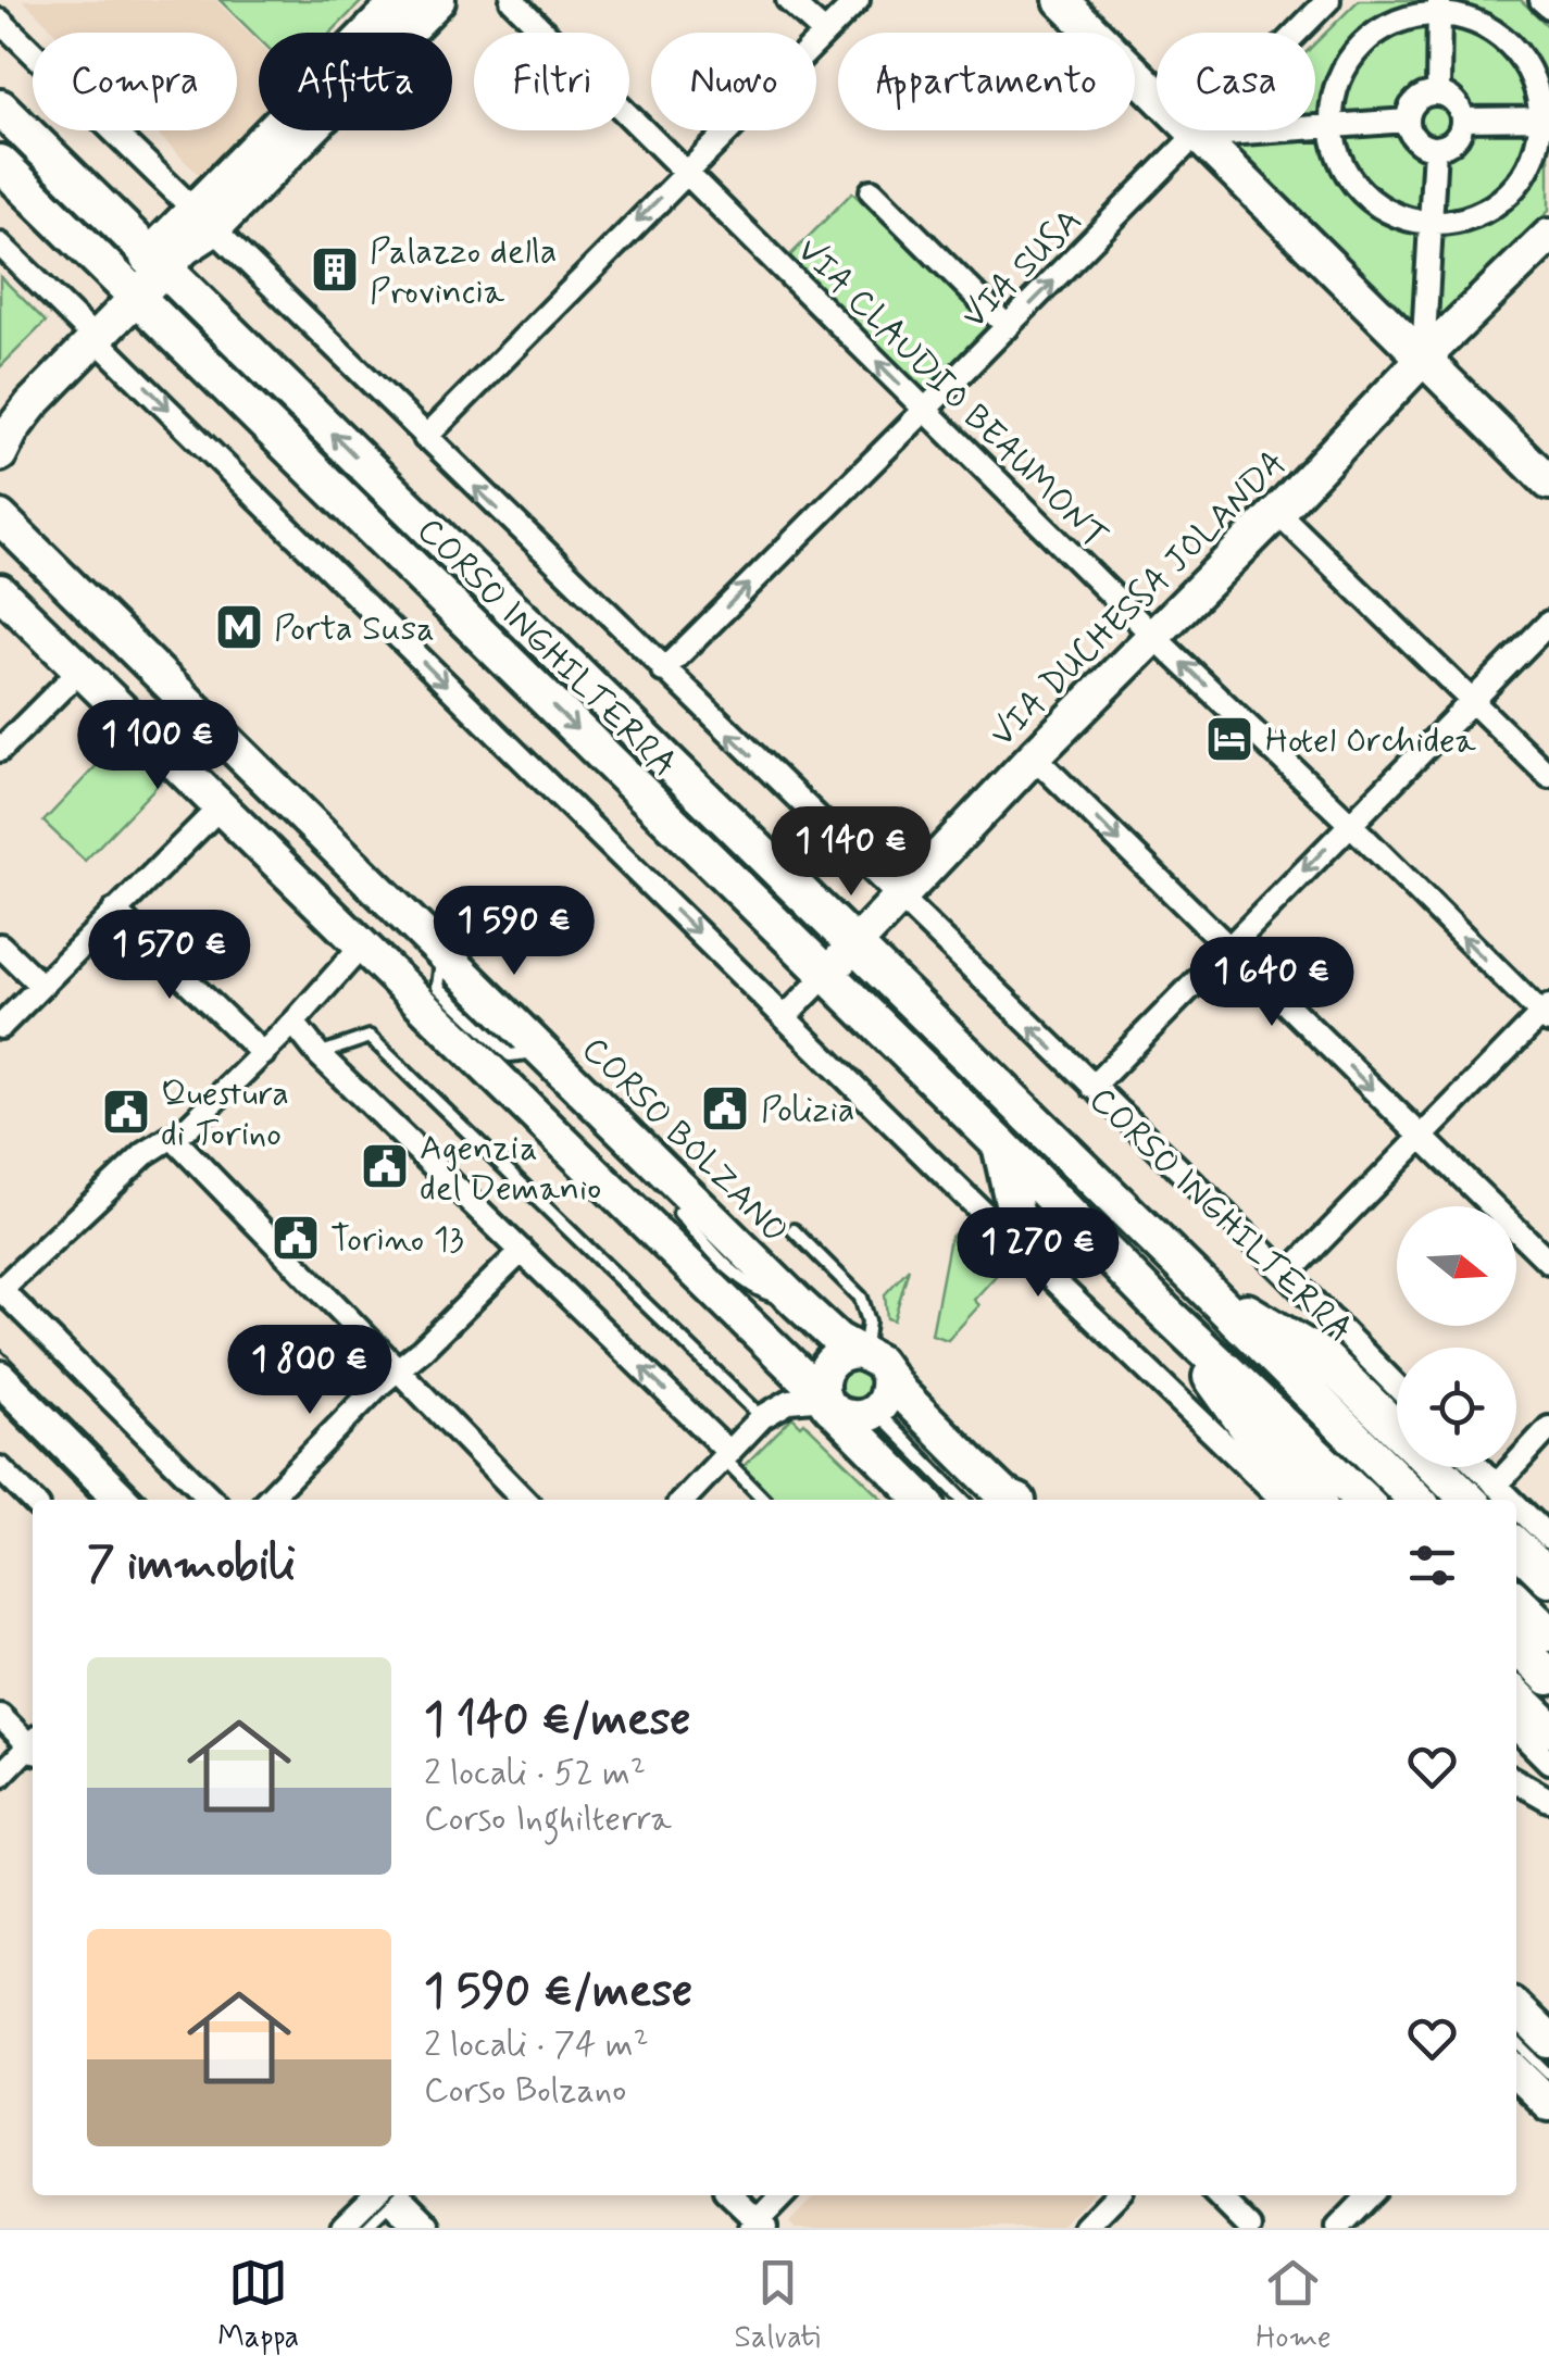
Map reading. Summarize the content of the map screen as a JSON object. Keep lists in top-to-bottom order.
{
  "streets": {
    "main road": ["CORSO INGHILTERRA"],
    "street": [
      "VIA SUSA",
      "VIA CLAUDIO BEAUMONT",
      "VIA DUCHESSA JOLANDA",
      "CORSO BOLZANO"
    ]
  },
  "crossings": [
    ["VIA SUSA", "VIA CLAUDIO BEAUMONT"],
    ["VIA SUSA", "CORSO INGHILTERRA"],
    ["VIA CLAUDIO BEAUMONT", "VIA DUCHESSA JOLANDA"],
    ["VIA DUCHESSA JOLANDA", "CORSO INGHILTERRA"]
  ],
  "one_way": ["VIA SUSA"],
  "places": {
    "building": ["Palazzo della Provincia"],
    "metro station": ["Porta Susa"],
    "hotel": ["Hotel Orchidea"],
    "public building": [
      "Polizia",
      "Questura di Torino",
      "Agenzia del Demanio",
      "Torino 13"
    ]
  },
  "north": "right",
  "page": {
    "chip": [
      "Compra",
      "Affitta",
      "Filtri",
      "Nuovo",
      "Appartamento",
      "Casa"
    ],
    "price": [
      "1 100 €",
      "1 140 €",
      "1 590 €",
      "1 570 €",
      "1 640 €",
      "1 270 €",
      "1 800 €"
    ],
    "heading": "7 immobili",
    "list": [
      {
        "name": "1 140 €/mese",
        "note": "2 locali · 52 m² · Corso Inghilterra"
      },
      {
        "name": "1 590 €/mese",
        "note": "2 locali · 74 m² · Corso Bolzano"
      }
    ],
    "tabs": ["Mappa", "Salvati", "Home"]
  }
}
